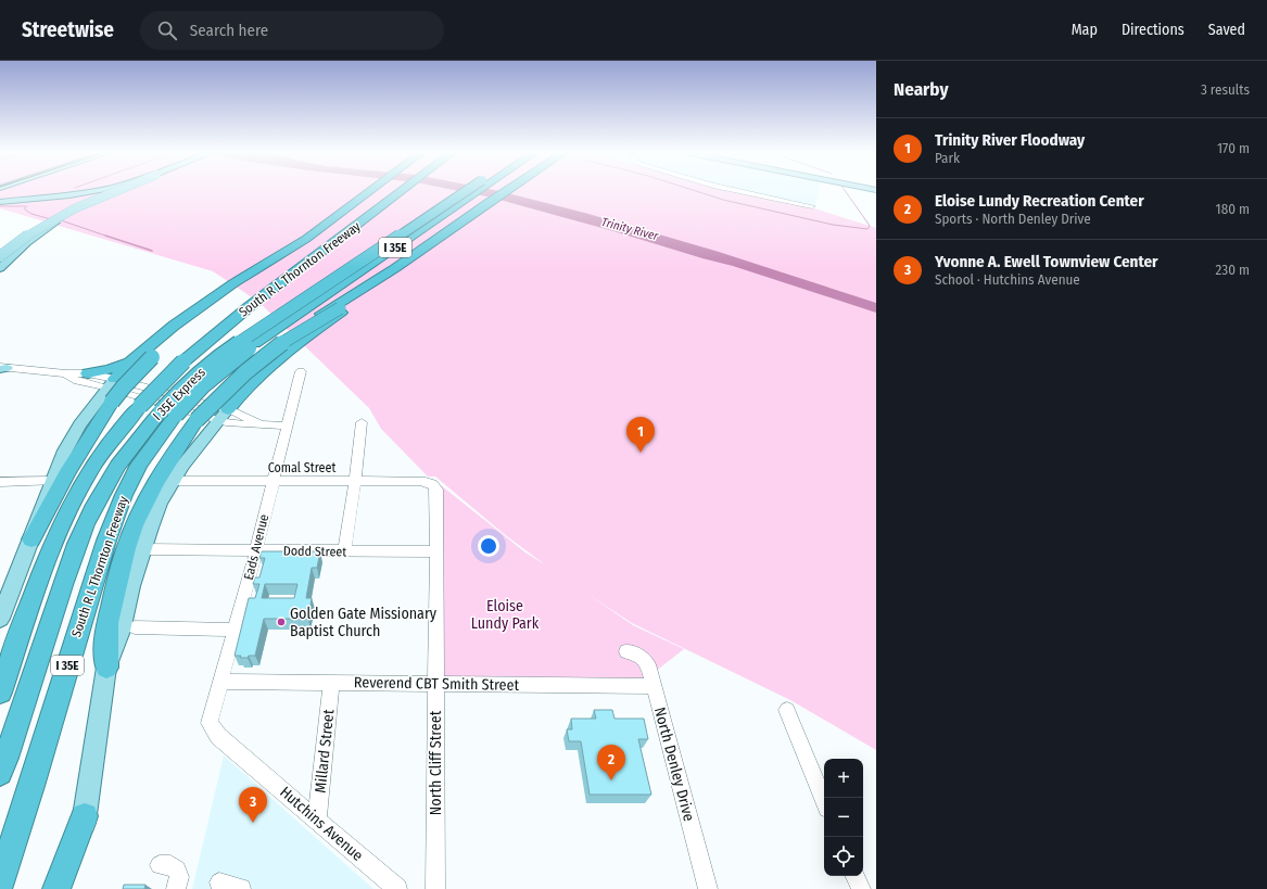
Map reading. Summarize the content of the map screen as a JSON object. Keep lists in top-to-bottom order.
{
  "streets": {
    "highway": ["I 35E", "South R L Thornton Freeway", "I 35E Express"],
    "street": [
      "Comal Street",
      "Eads Avenue",
      "Dodd Street",
      "Reverend CBT Smith Street",
      "Millard Street",
      "North Cliff Street",
      "North Denley Drive",
      "Hutchins Avenue"
    ]
  },
  "crossings": [
    ["I 35E", "South R L Thornton Freeway"],
    ["I 35E", "I 35E Express"],
    ["South R L Thornton Freeway", "I 35E Express"],
    ["Comal Street", "Eads Avenue"],
    ["Comal Street", "North Cliff Street"],
    ["Eads Avenue", "Dodd Street"],
    ["Eads Avenue", "Reverend CBT Smith Street"],
    ["Eads Avenue", "Hutchins Avenue"],
    ["Dodd Street", "North Cliff Street"],
    ["Reverend CBT Smith Street", "Millard Street"],
    ["Reverend CBT Smith Street", "North Cliff Street"],
    ["Reverend CBT Smith Street", "North Denley Drive"],
    ["Millard Street", "Hutchins Avenue"]
  ],
  "water": ["Trinity River"],
  "parks": ["Eloise Lundy Park"],
  "places": ["Golden Gate Missionary Baptist Church"],
  "page": {
    "header": "Streetwise",
    "search": "Search here",
    "nav": ["Map", "Directions", "Saved"],
    "heading": ["Nearby", "3 results"],
    "list": [
      {
        "mark": "1",
        "name": "Trinity River Floodway",
        "note": "Park",
        "value": "170 m"
      },
      {
        "mark": "2",
        "name": "Eloise Lundy Recreation Center",
        "note": "Sports · North Denley Drive",
        "value": "180 m"
      },
      {
        "mark": "3",
        "name": "Yvonne A. Ewell Townview Center",
        "note": "School · Hutchins Avenue",
        "value": "230 m"
      }
    ],
    "pins": ["1", "2", "3"],
    "map_buttons": ["+", "−"]
  }
}
